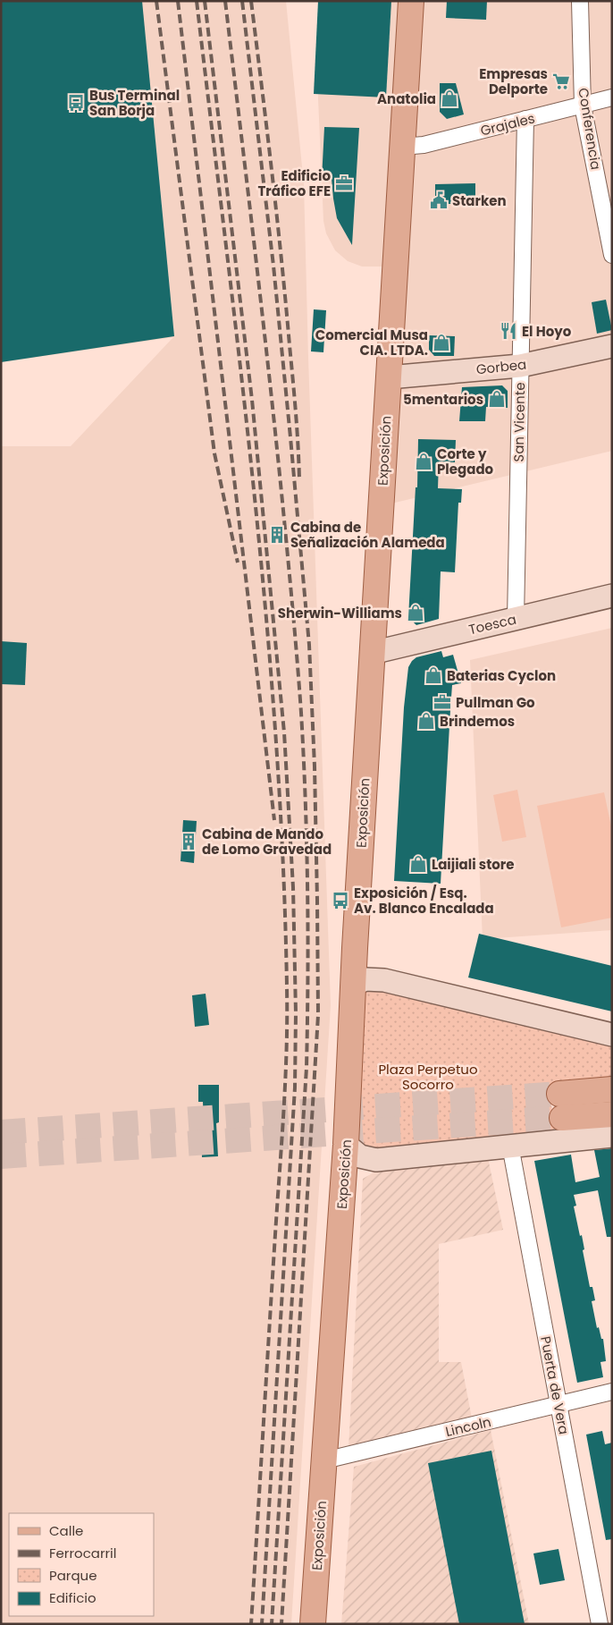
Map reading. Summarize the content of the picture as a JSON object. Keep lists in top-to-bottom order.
{
  "streets": {
    "main road": ["Exposición"],
    "street": [
      "Grajales",
      "Conferencia",
      "Gorbea",
      "San Vicente",
      "Toesca",
      "Puerta de Vera",
      "Lincoln"
    ]
  },
  "crossings": [
    ["Grajales", "Conferencia"],
    ["Grajales", "San Vicente"],
    ["Grajales", "Exposición"],
    ["Gorbea", "San Vicente"],
    ["Gorbea", "Exposición"],
    ["San Vicente", "Toesca"],
    ["Exposición", "Toesca"],
    ["Exposición", "Lincoln"],
    ["Puerta de Vera", "Lincoln"]
  ],
  "parks": ["Plaza Perpetuo Socorro"],
  "places": {
    "supermarket": ["Empresas Delporte"],
    "shop": [
      "Anatolia",
      "Comercial Musa CIA. LTDA.",
      "5mentarios",
      "Corte y Plegado",
      "Sherwin-Williams",
      "Baterias Cyclon",
      "Brindemos",
      "Laijiali store"
    ],
    "bus stop": ["Bus Terminal San Borja", "Exposición / Esq. Av. Blanco Encalada"],
    "office": ["Edificio Tráfico EFE", "Pullman Go"],
    "public building": ["Starken"],
    "restaurant": ["El Hoyo"],
    "building": ["Cabina de Señalización Alameda", "Cabina de Mando de Lomo Gravedad"]
  },
  "legend": [
    "Calle",
    "Ferrocarril",
    "Parque",
    "Edificio"
  ]
}
